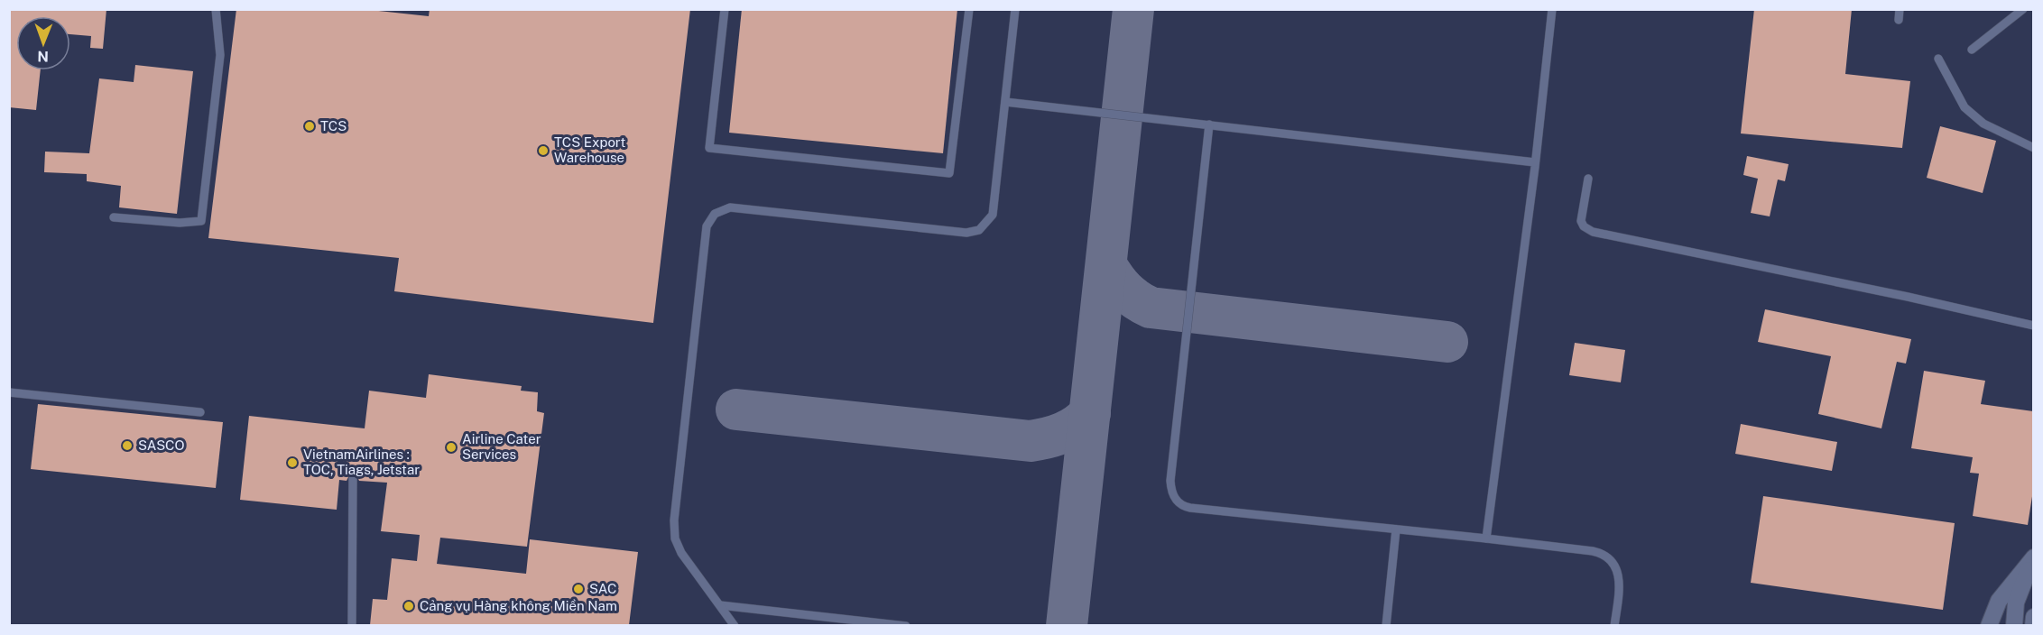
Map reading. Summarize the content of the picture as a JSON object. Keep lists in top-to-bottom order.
{
  "places": [
    "TCS",
    "TCS Export Warehouse",
    "SASCO",
    "Airline Cater Services",
    "VietnamAirlines : TOC, Tiags, Jetstar",
    "SAC",
    "Cảng vụ Hàng không Miền Nam"
  ],
  "north": "bottom"
}
